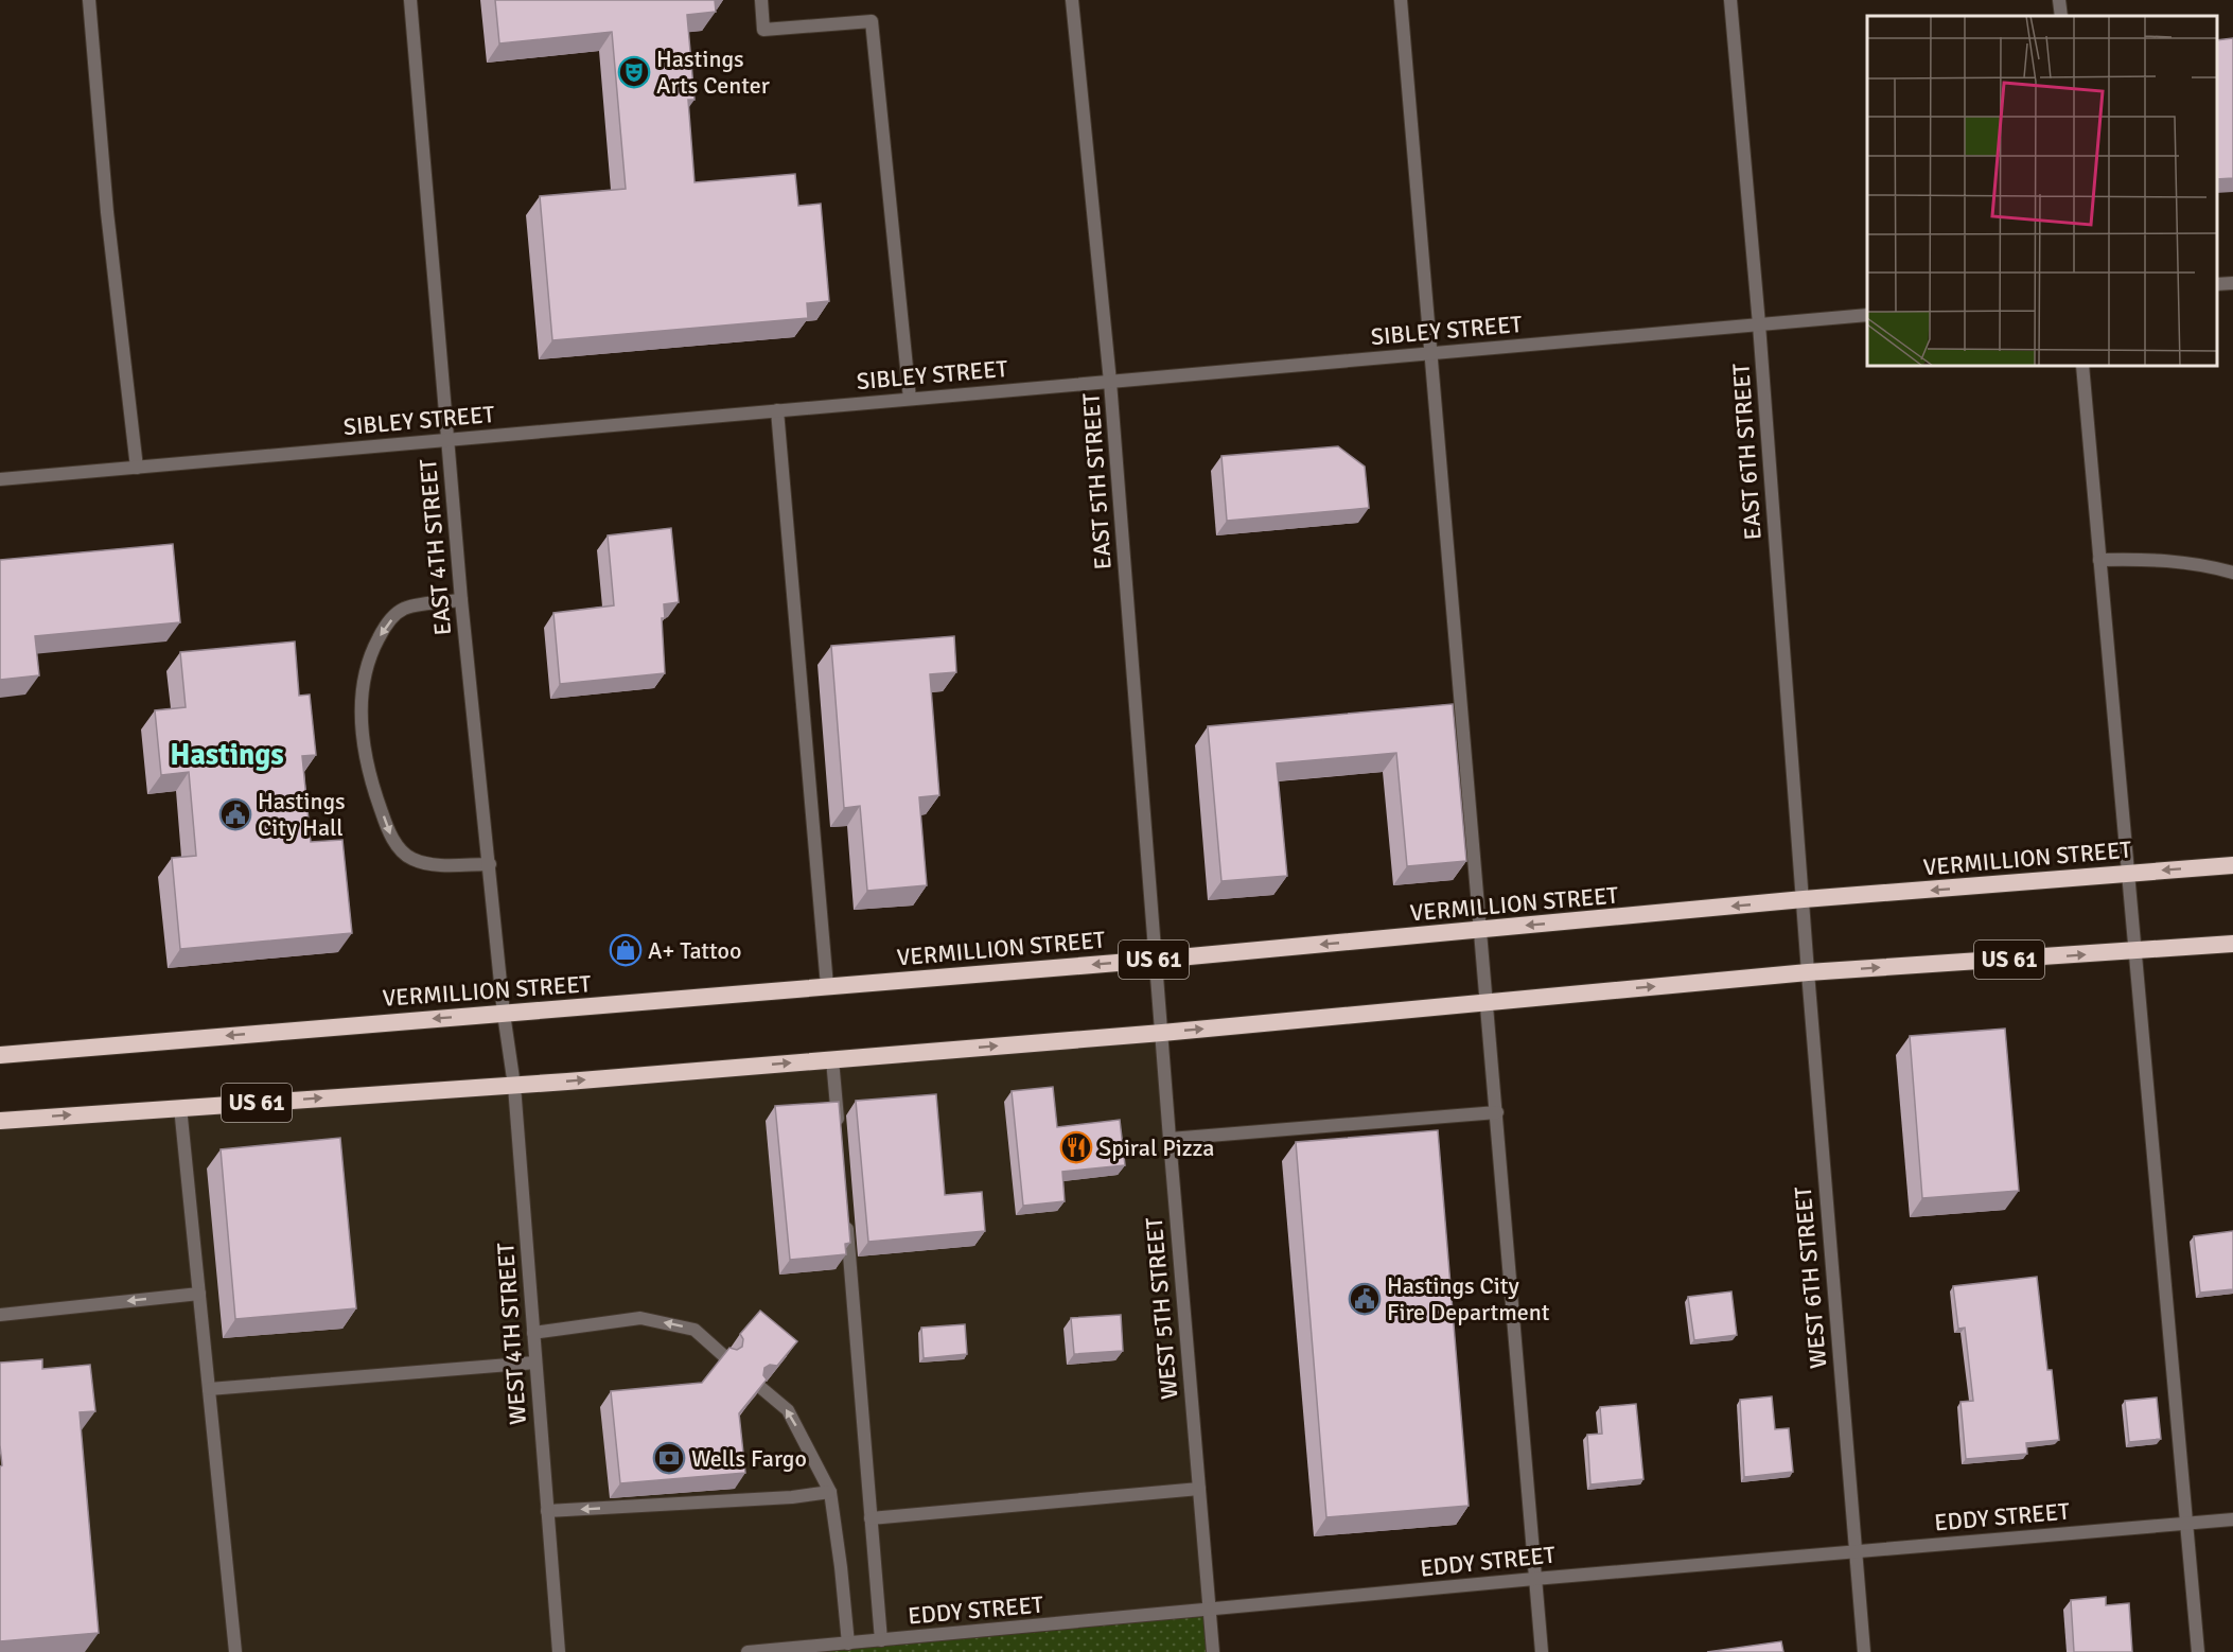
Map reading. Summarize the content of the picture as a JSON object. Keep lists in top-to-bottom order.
{
  "streets": {
    "highway": ["VERMILLION STREET", "US 61"],
    "street": [
      "SIBLEY STREET",
      "EAST 6TH STREET",
      "EAST 5TH STREET",
      "EAST 4TH STREET",
      "WEST 6TH STREET",
      "WEST 5TH STREET",
      "WEST 4TH STREET",
      "EDDY STREET"
    ]
  },
  "crossings": [
    ["SIBLEY STREET", "EAST 6TH STREET"],
    ["SIBLEY STREET", "EAST 5TH STREET"],
    ["SIBLEY STREET", "EAST 4TH STREET"],
    ["EAST 6TH STREET", "VERMILLION STREET"],
    ["EAST 6TH STREET", "WEST 6TH STREET"],
    ["EAST 5TH STREET", "VERMILLION STREET"],
    ["EAST 5TH STREET", "WEST 5TH STREET"],
    ["EAST 4TH STREET", "VERMILLION STREET"],
    ["EAST 4TH STREET", "WEST 4TH STREET"],
    ["VERMILLION STREET", "WEST 6TH STREET"],
    ["VERMILLION STREET", "WEST 5TH STREET"],
    ["VERMILLION STREET", "WEST 4TH STREET"],
    ["US 61", "WEST 6TH STREET"],
    ["US 61", "WEST 5TH STREET"],
    ["US 61", "WEST 4TH STREET"],
    ["WEST 6TH STREET", "EDDY STREET"],
    ["WEST 5TH STREET", "EDDY STREET"]
  ],
  "districts": ["Hastings"],
  "places": {
    "theatre": ["Hastings Arts Center"],
    "public building": ["Hastings City Hall", "Hastings City Fire Department"],
    "shop": ["A+ Tattoo"],
    "restaurant": ["Spiral Pizza"],
    "bank": ["Wells Fargo"]
  }
}
